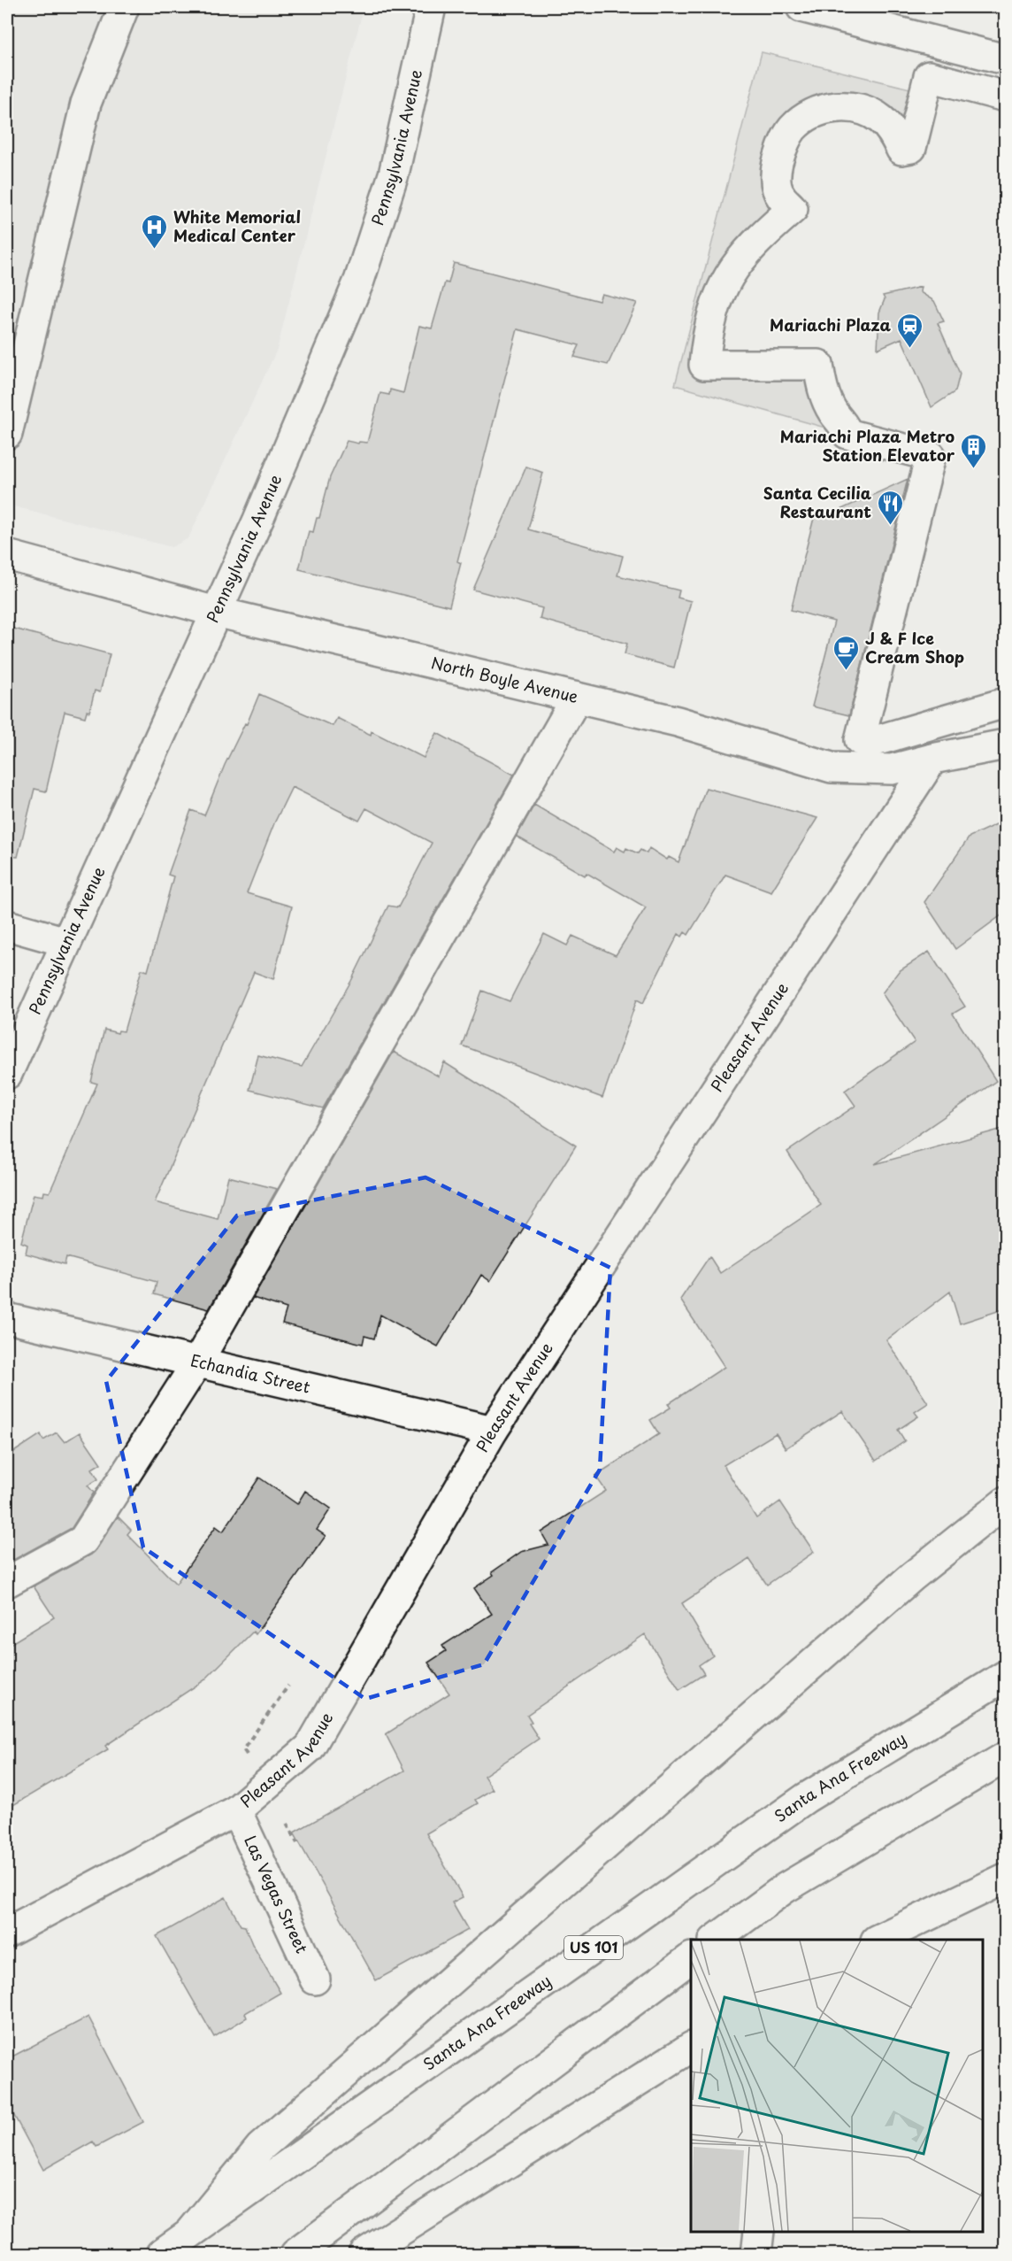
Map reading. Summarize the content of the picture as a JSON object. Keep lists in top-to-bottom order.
{
  "streets": {
    "main road": [
      "Pennsylvania Avenue",
      "North Boyle Avenue",
      "Pleasant Avenue",
      "Echandia Street",
      "Santa Ana Freeway",
      "Las Vegas Street",
      "US 101"
    ]
  },
  "crossings": [
    ["Pennsylvania Avenue", "North Boyle Avenue"],
    ["North Boyle Avenue", "Pleasant Avenue"],
    ["Pleasant Avenue", "Echandia Street"],
    ["Pleasant Avenue", "Las Vegas Street"]
  ],
  "places": {
    "hospital": ["White Memorial Medical Center"],
    "station": ["Mariachi Plaza"],
    "building": ["Mariachi Plaza Metro Station Elevator"],
    "restaurant": ["Santa Cecilia Restaurant"],
    "cafe": ["J & F Ice Cream Shop"]
  }
}
